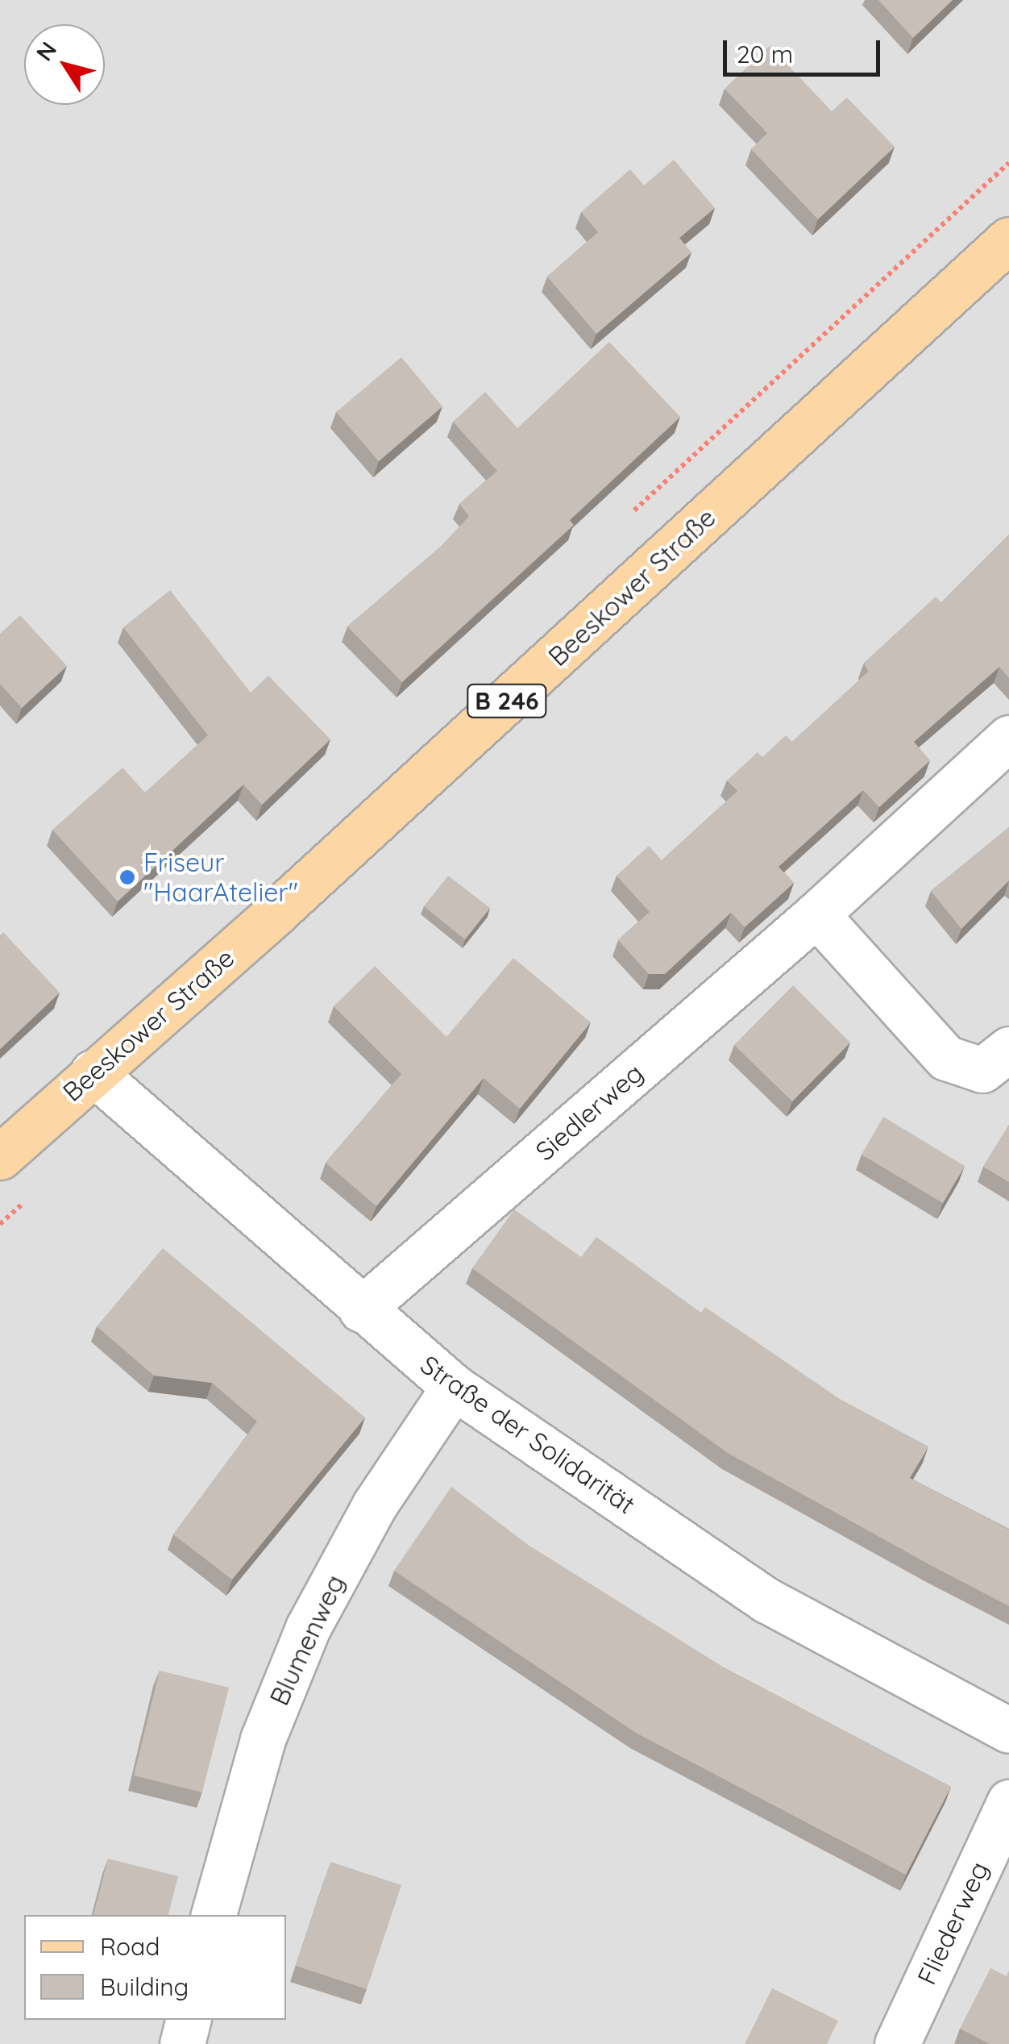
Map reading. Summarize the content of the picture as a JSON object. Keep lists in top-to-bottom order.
{
  "streets": {
    "main road": ["Beeskower Straße", "B 246"],
    "street": [
      "Siedlerweg",
      "Straße der Solidarität",
      "Blumenweg",
      "Fliederweg"
    ]
  },
  "crossings": [
    ["Beeskower Straße", "Straße der Solidarität"],
    ["Siedlerweg", "Straße der Solidarität"],
    ["Straße der Solidarität", "Blumenweg"]
  ],
  "places": ["Friseur \"HaarAtelier\""],
  "legend": ["Road", "Building"],
  "scale_bar": "20 m",
  "north": "top left"
}
